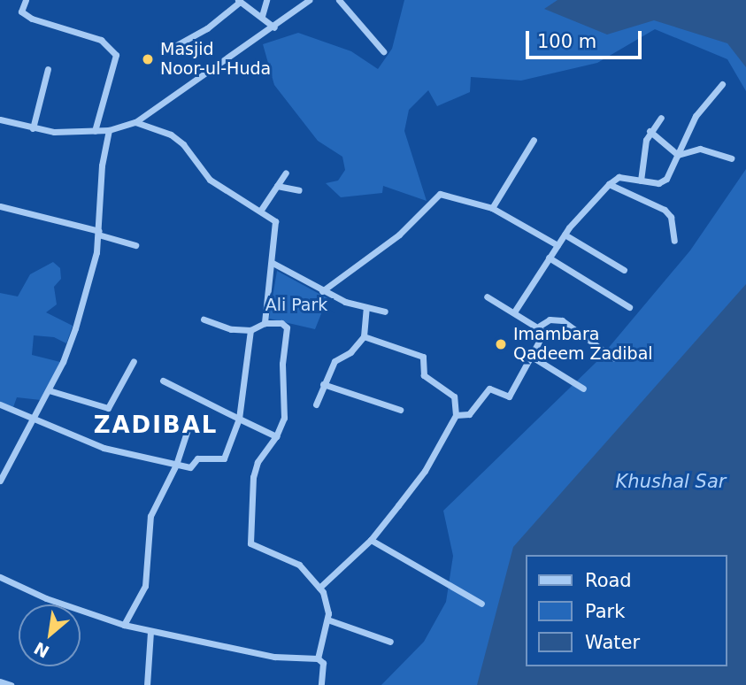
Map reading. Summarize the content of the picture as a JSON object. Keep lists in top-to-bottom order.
{
  "districts": ["ZADIBAL"],
  "water": ["Khushal Sar"],
  "parks": ["Ali Park"],
  "places": ["Masjid Noor-ul-Huda", "Imambara Qadeem Zadibal"],
  "legend": ["Road", "Park", "Water"],
  "scale_bar": "100 m",
  "north": "bottom left"
}
